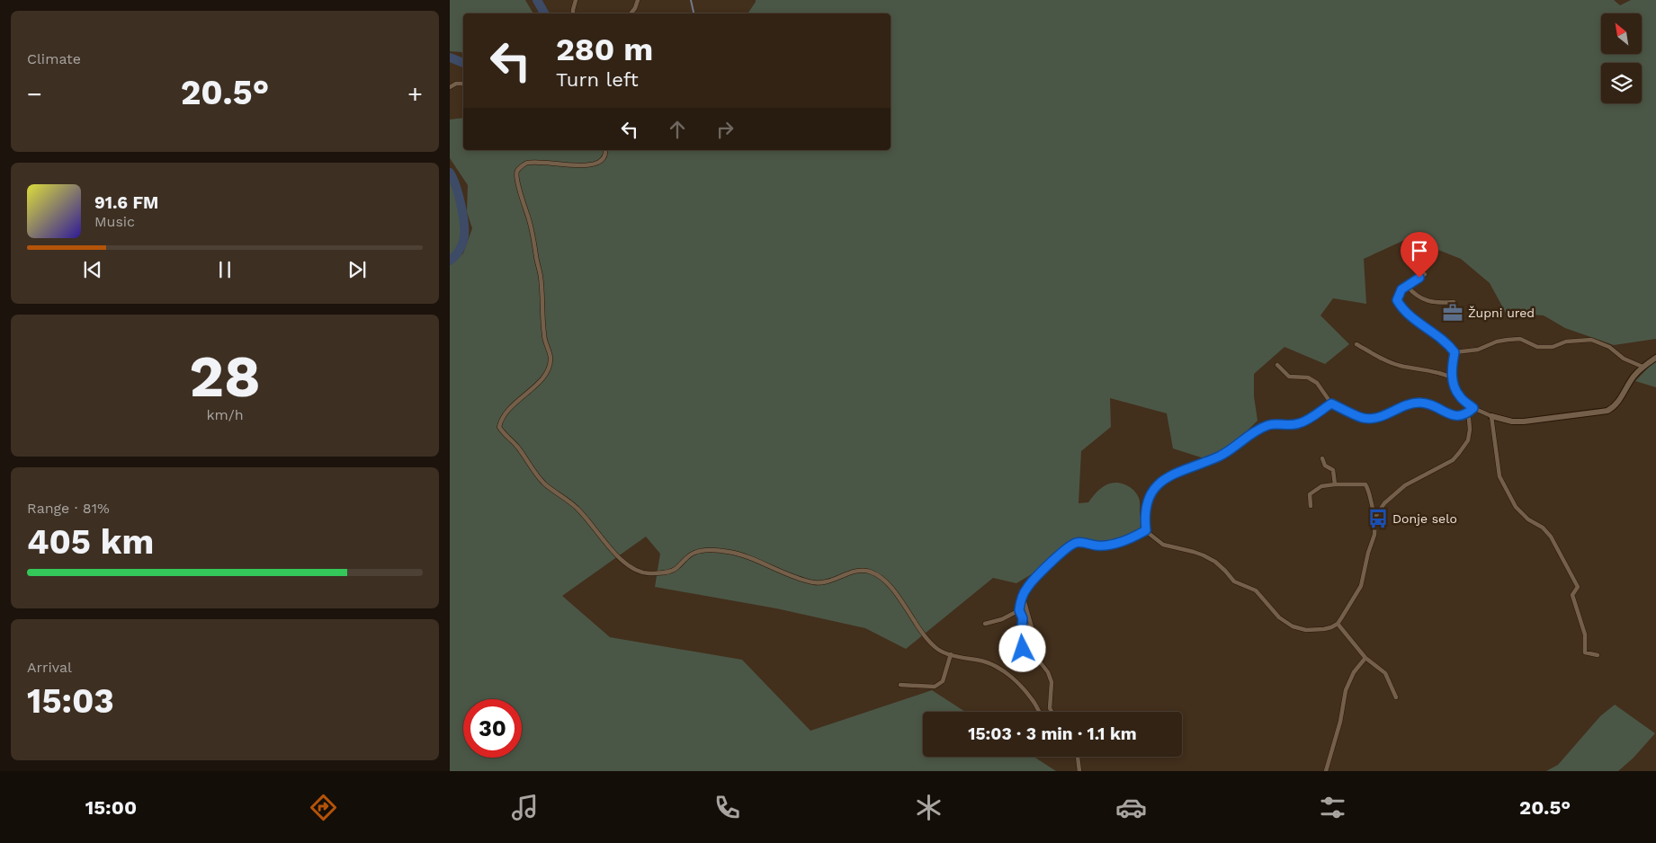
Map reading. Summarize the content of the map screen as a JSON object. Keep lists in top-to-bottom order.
{
  "places": {
    "office": ["Župni ured"],
    "bus stop": ["Donje selo"]
  },
  "north": "top left",
  "page": {
    "tile": [
      "Climate",
      ["28", "km/h"],
      ["Range · 81%", "405 km"],
      ["Arrival", "15:03"]
    ],
    "turn": ["280 m", "Turn left"],
    "heat": ["−", "20.5°", "+"],
    "song": ["91.6 FM", "Music"],
    "limit": "30",
    "trip": "15:03 · 3 min · 1.1 km",
    "tabs": ["15:00", "20.5°"]
  }
}
